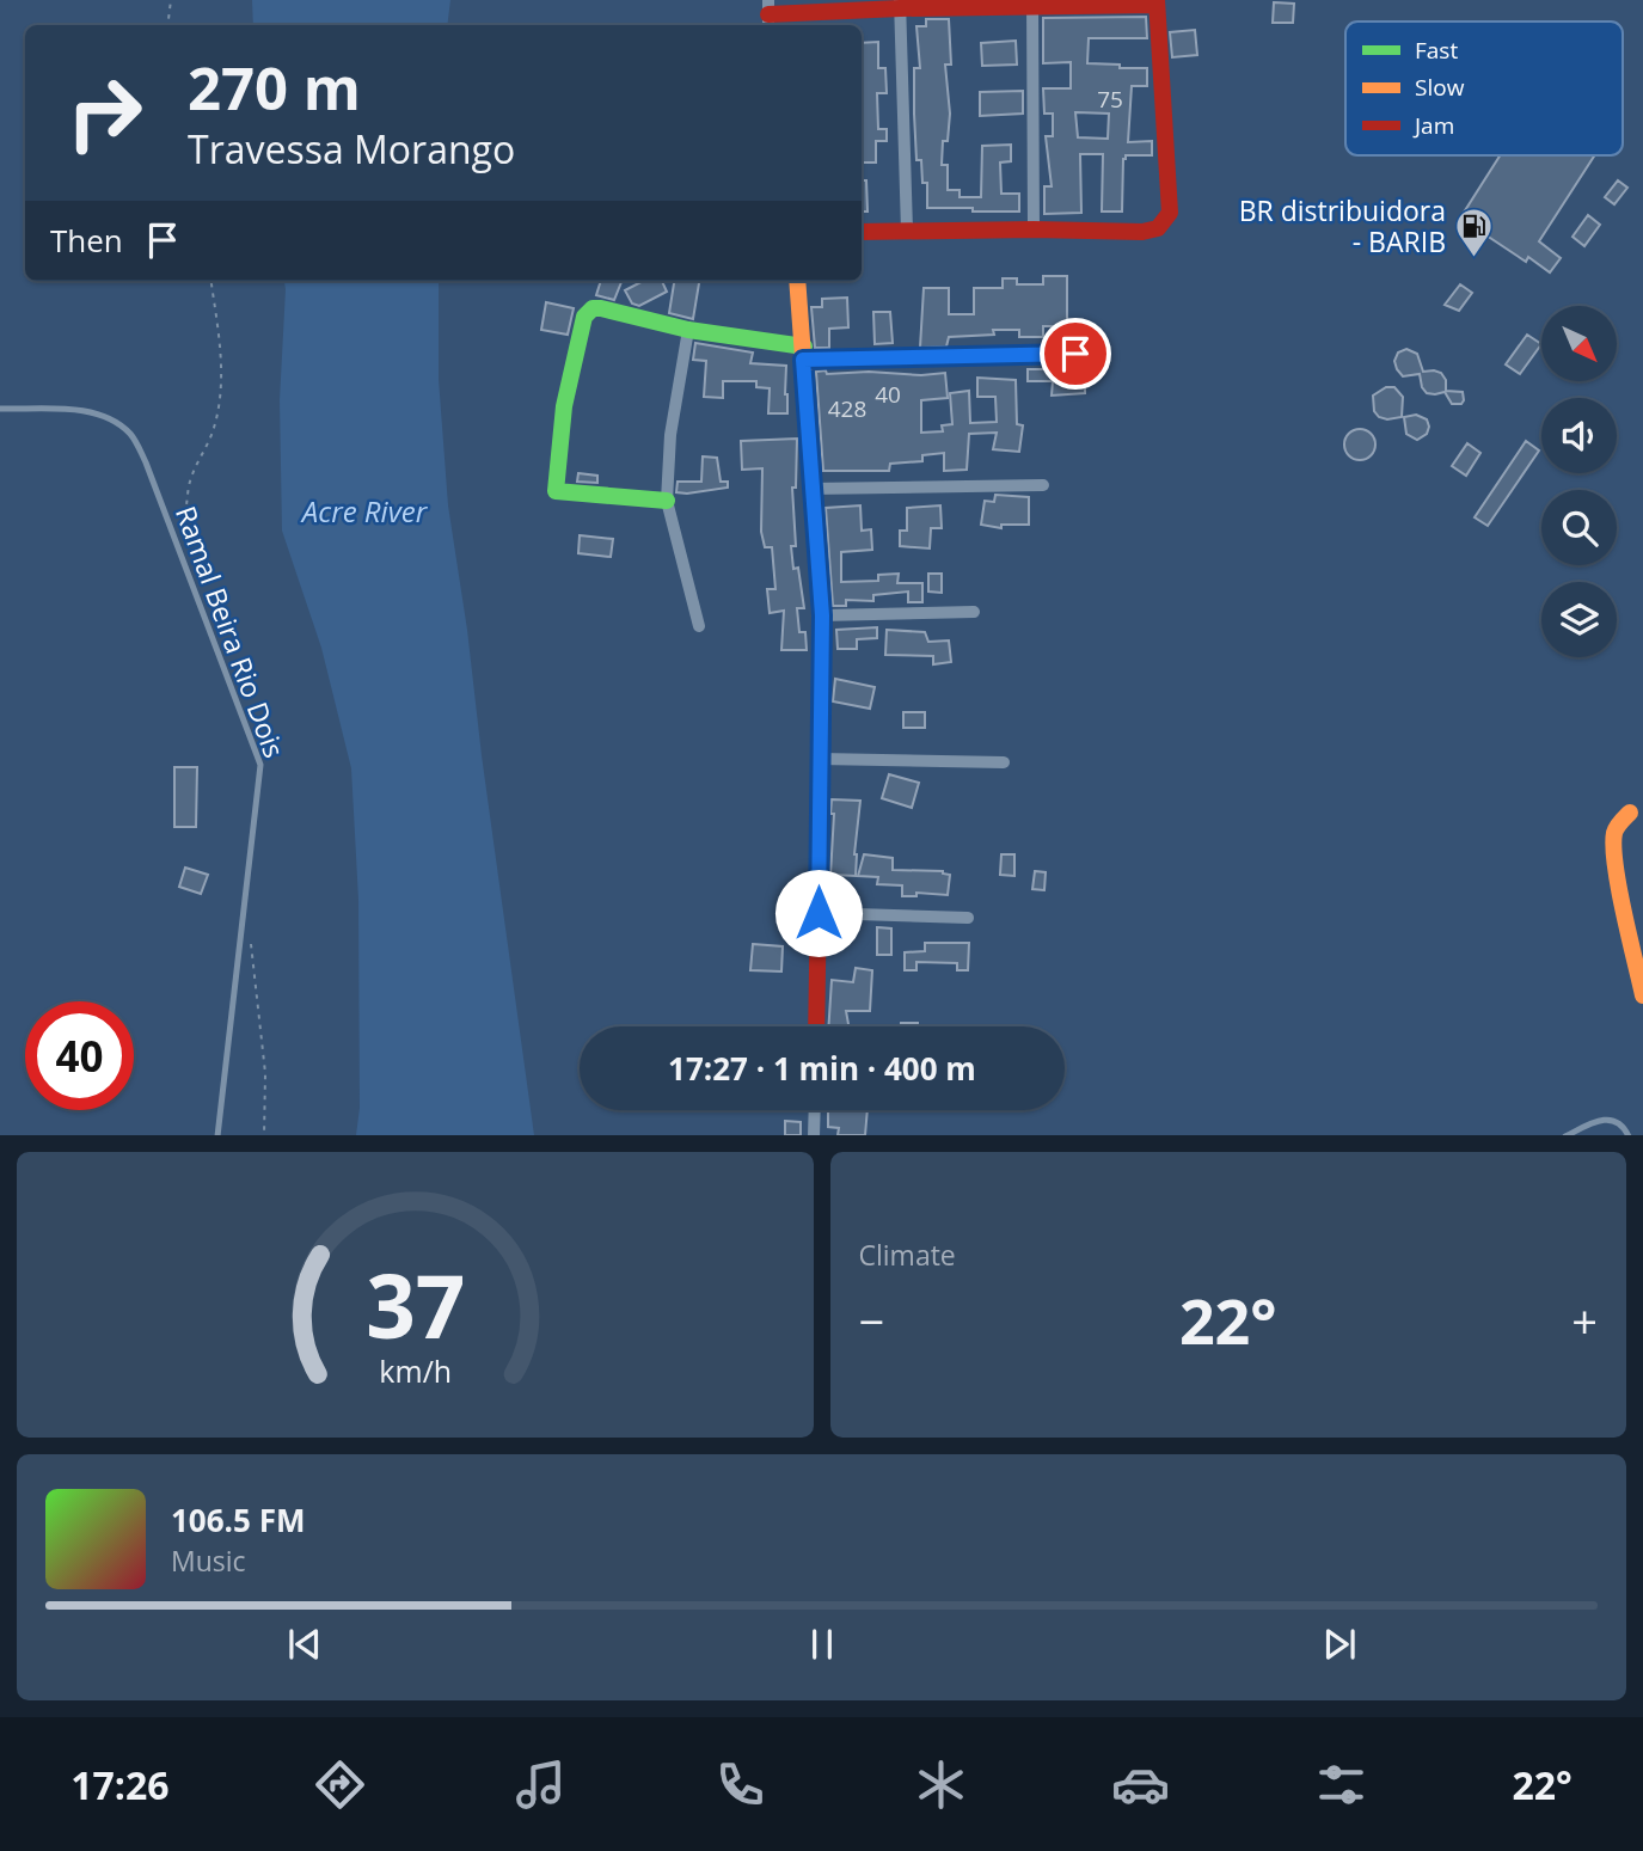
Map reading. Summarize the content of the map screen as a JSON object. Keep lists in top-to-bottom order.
{
  "streets": {
    "lane": ["Ramal Beira Rio Dois"]
  },
  "water": ["Acre River"],
  "places": {
    "fuel station": ["BR distribuidora - BARIB"]
  },
  "house_numbers": ["75", "40", "428"],
  "legend": ["Fast", "Slow", "Jam"],
  "north": "bottom right",
  "page": {
    "turn": ["270 m", "Travessa Morango"],
    "then": "Then",
    "limit": "40",
    "trip": "17:27 · 1 min · 400 m",
    "tile": "Climate",
    "heat": ["−", "22°", "+"],
    "song": ["106.5 FM", "Music"],
    "tabs": ["17:26", "22°"],
    "gauge": ["37", "km/h"]
  }
}
